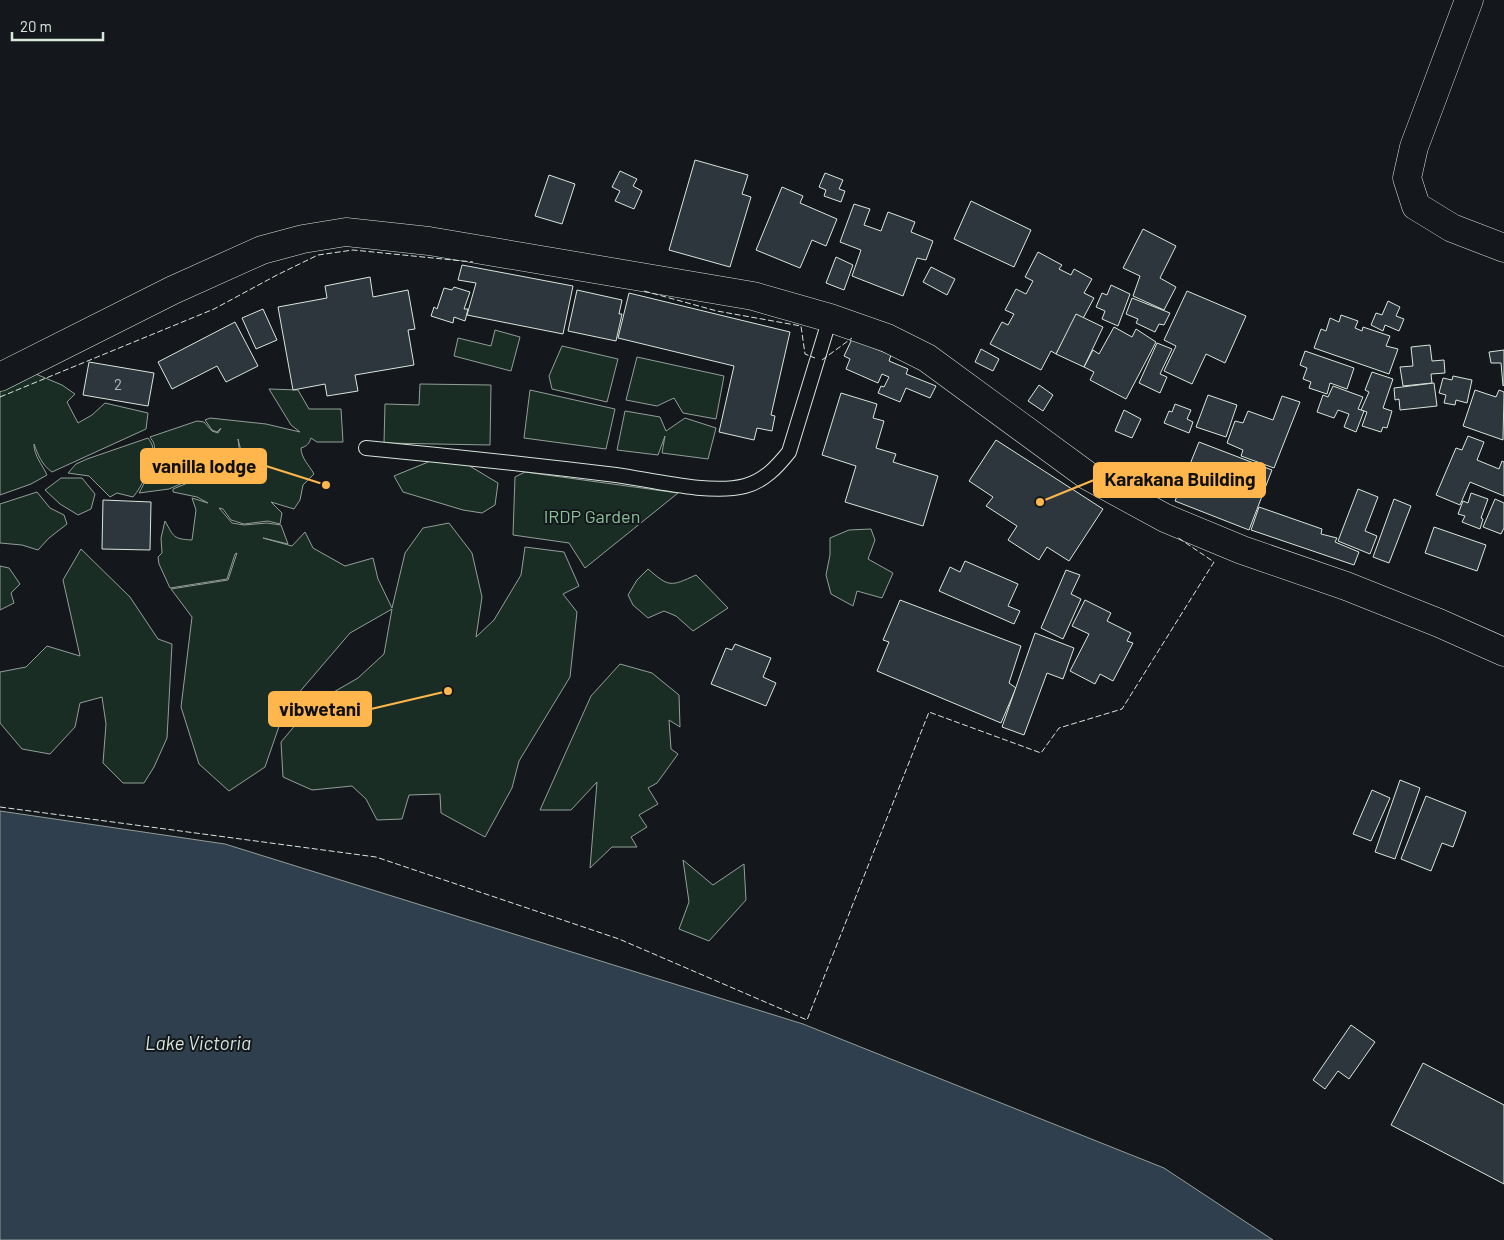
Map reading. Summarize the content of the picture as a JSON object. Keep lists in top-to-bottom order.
{
  "water": ["Lake Victoria"],
  "parks": ["IRDP Garden"],
  "places": ["vanilla lodge", "Karakana Building", "vibwetani"],
  "house_numbers": ["2"],
  "scale_bar": "20 m"
}
